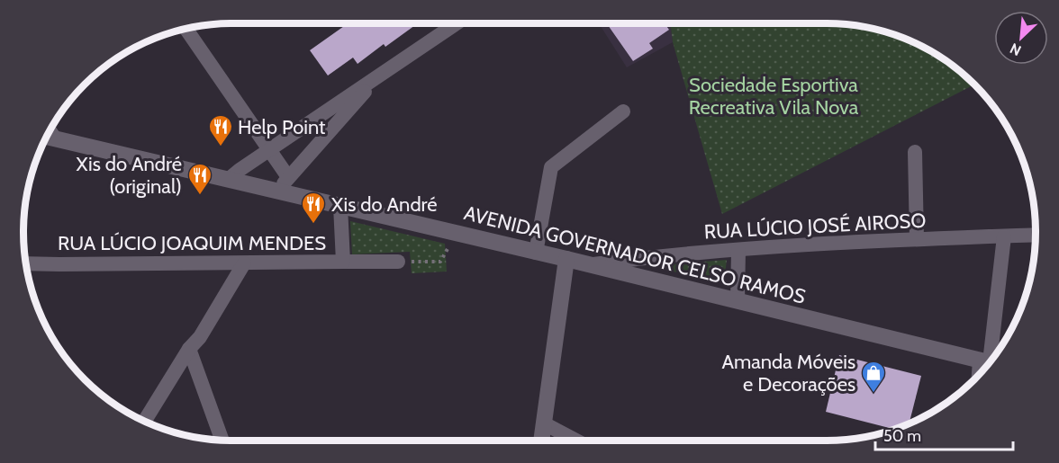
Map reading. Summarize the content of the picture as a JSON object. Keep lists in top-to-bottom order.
{
  "streets": {
    "main road": ["AVENIDA GOVERNADOR CELSO RAMOS"],
    "street": ["RUA LÚCIO JOSÉ AIROSO", "RUA LÚCIO JOAQUIM MENDES"]
  },
  "crossings": [
    ["RUA LÚCIO JOSÉ AIROSO", "AVENIDA GOVERNADOR CELSO RAMOS"],
    ["RUA LÚCIO JOAQUIM MENDES", "AVENIDA GOVERNADOR CELSO RAMOS"]
  ],
  "parks": ["Sociedade Esportiva Recreativa Vila Nova"],
  "places": {
    "restaurant": ["Help Point", "Xis do André (original)", "Xis do André"],
    "shop": ["Amanda Móveis e Decorações"]
  },
  "scale_bar": "50 m",
  "north": "bottom left"
}
